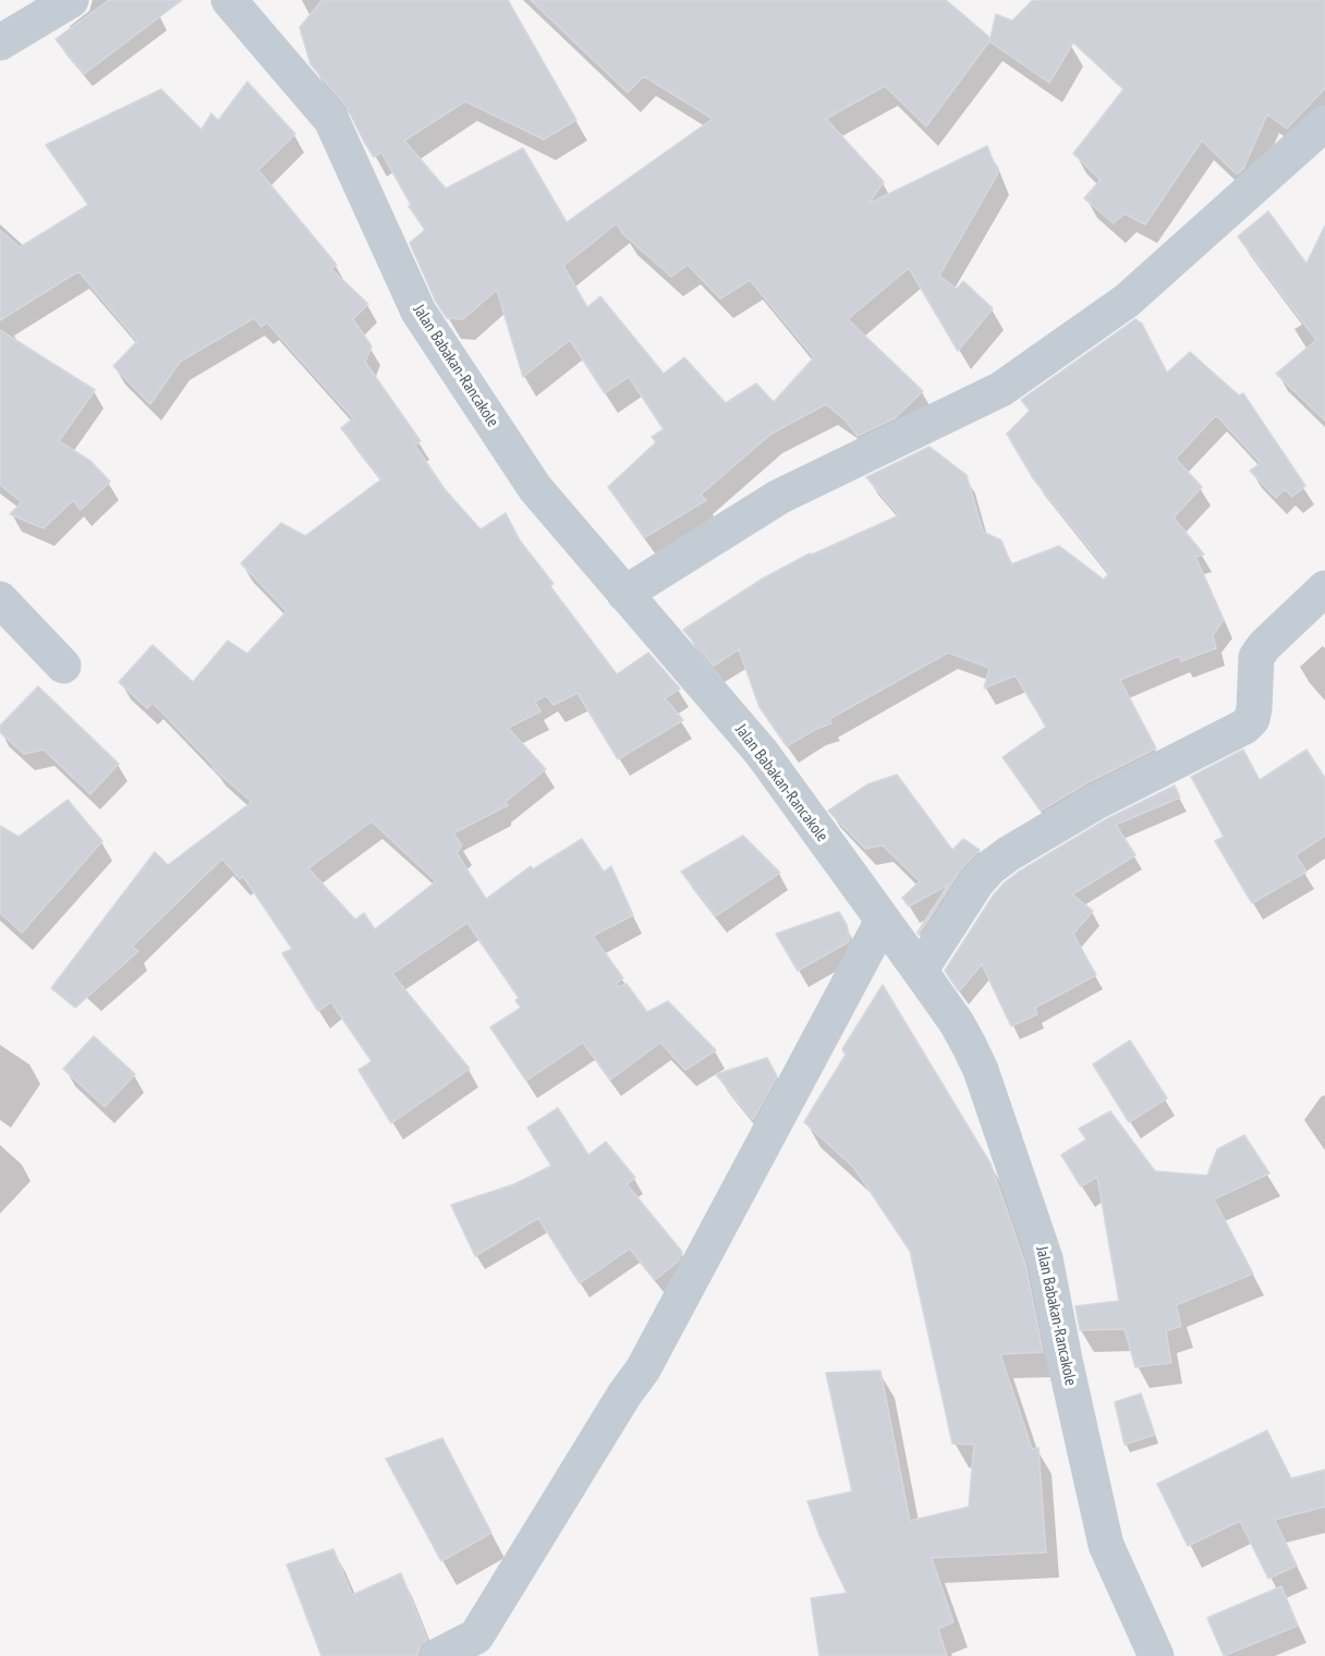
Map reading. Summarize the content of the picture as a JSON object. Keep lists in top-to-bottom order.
{
  "streets": {
    "street": ["Jalan Babakan-Rancakole"]
  }
}
